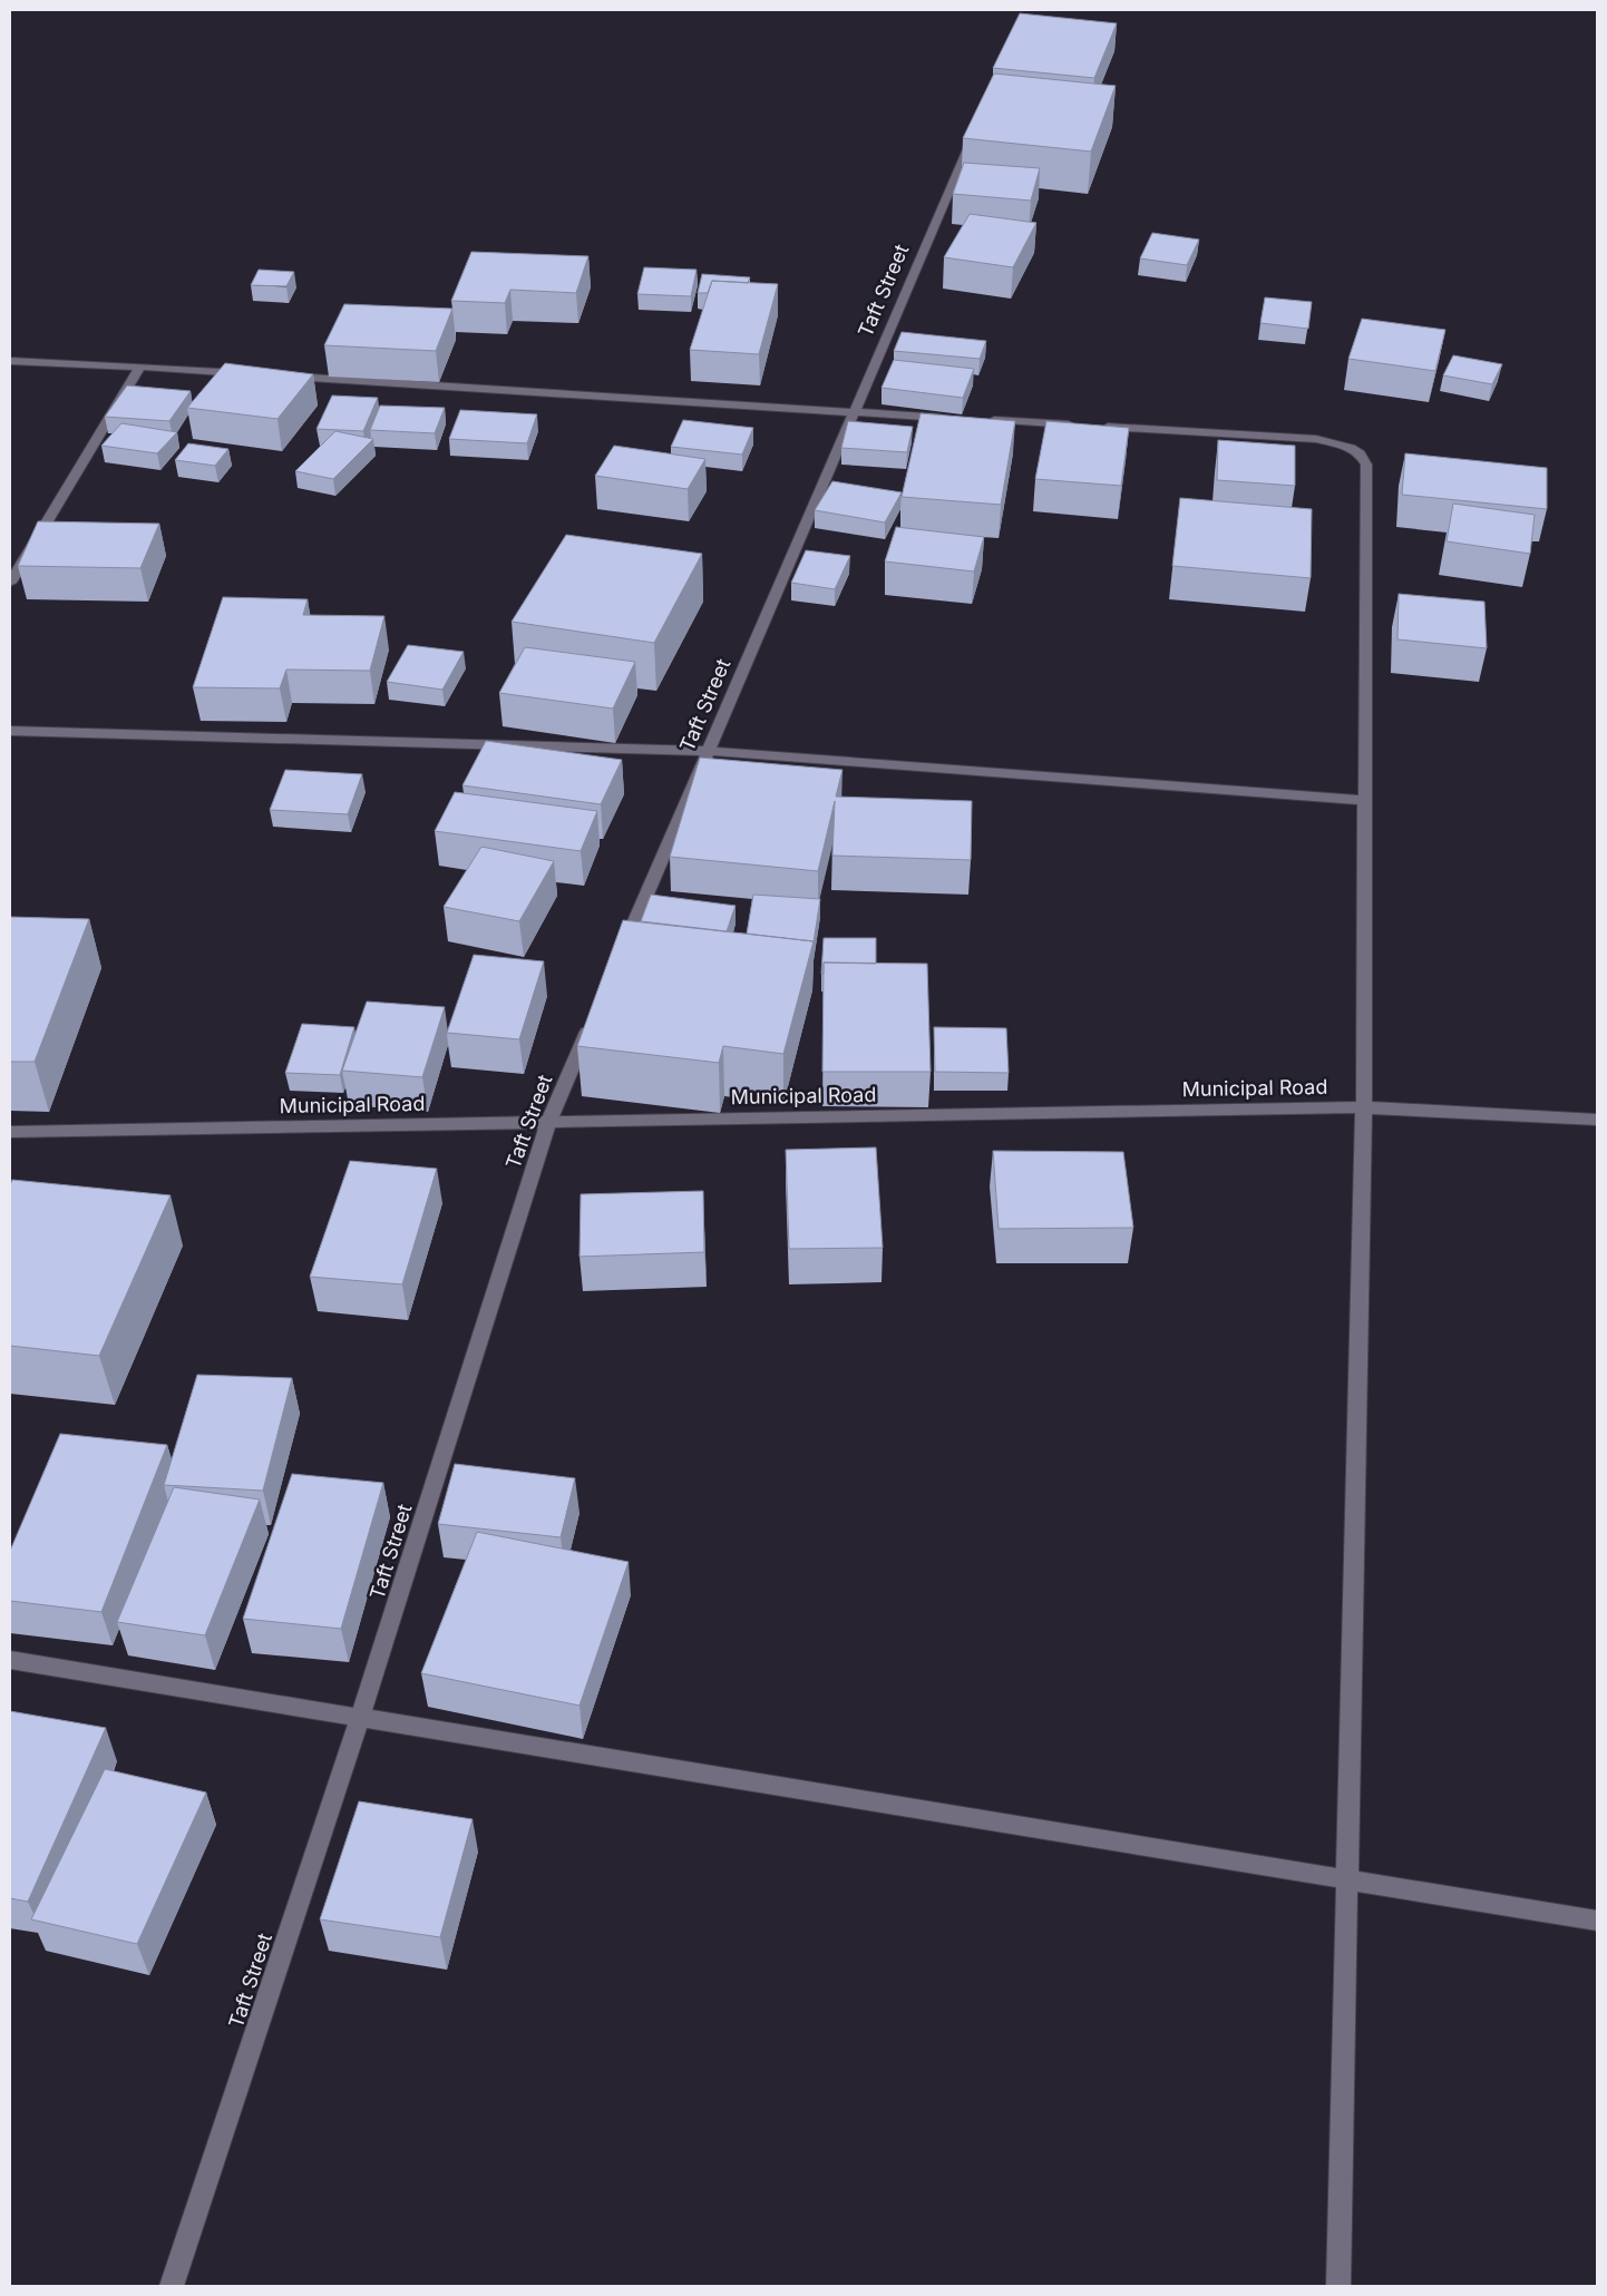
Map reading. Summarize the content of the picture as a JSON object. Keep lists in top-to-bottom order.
{
  "streets": {
    "street": ["Taft Street", "Municipal Road"]
  },
  "crossings": [
    ["Taft Street", "Municipal Road"]
  ]
}
